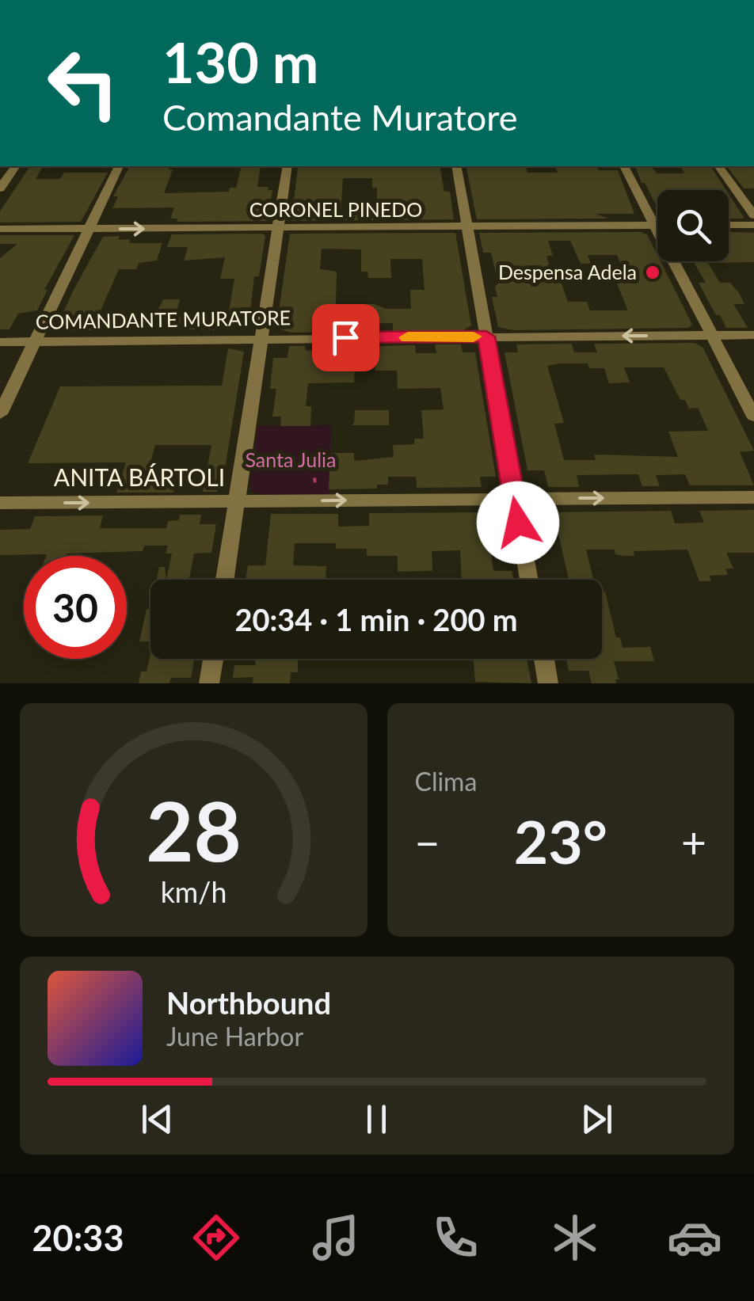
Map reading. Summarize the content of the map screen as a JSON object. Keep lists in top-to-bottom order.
{
  "streets": {
    "street": ["CORONEL PINEDO", "COMANDANTE MURATORE", "ANITA BÁRTOLI"]
  },
  "one_way": ["ANITA BÁRTOLI"],
  "parks": ["Santa Julia"],
  "places": ["Despensa Adela"],
  "page": {
    "turn": ["130 m", "Comandante Muratore"],
    "limit": "30",
    "trip": "20:34 · 1 min · 200 m",
    "tile": "Clima",
    "heat": ["−", "23°", "+"],
    "song": ["Northbound", "June Harbor"],
    "tabs": "20:33",
    "gauge": ["28", "km/h"]
  }
}
